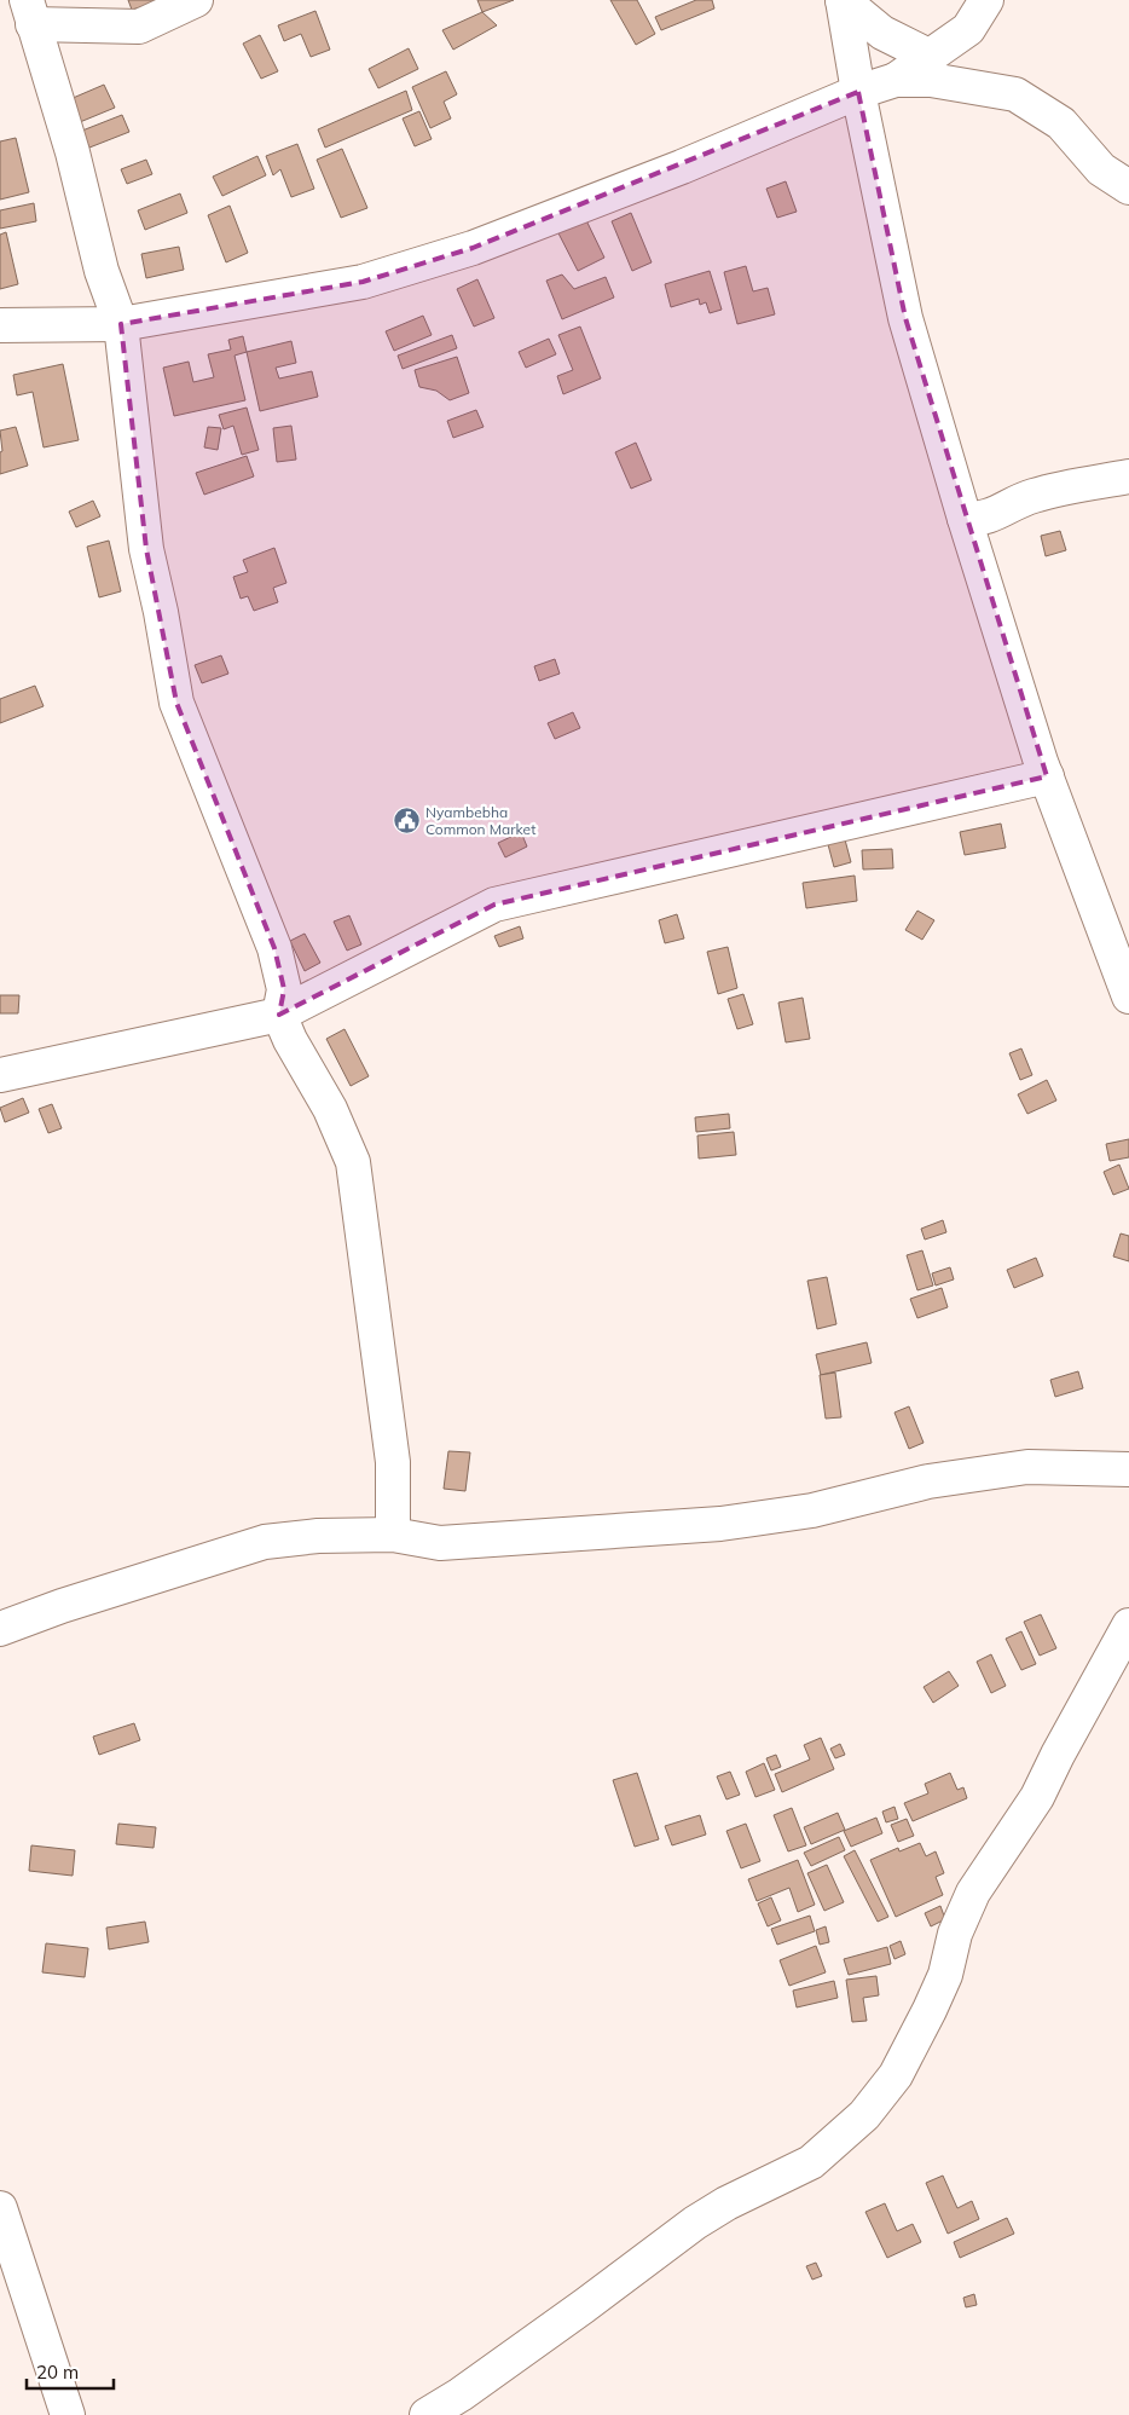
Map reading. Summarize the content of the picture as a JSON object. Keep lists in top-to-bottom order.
{
  "places": {
    "public building": ["Nyambebha Common Market"]
  },
  "scale_bar": "20 m"
}
